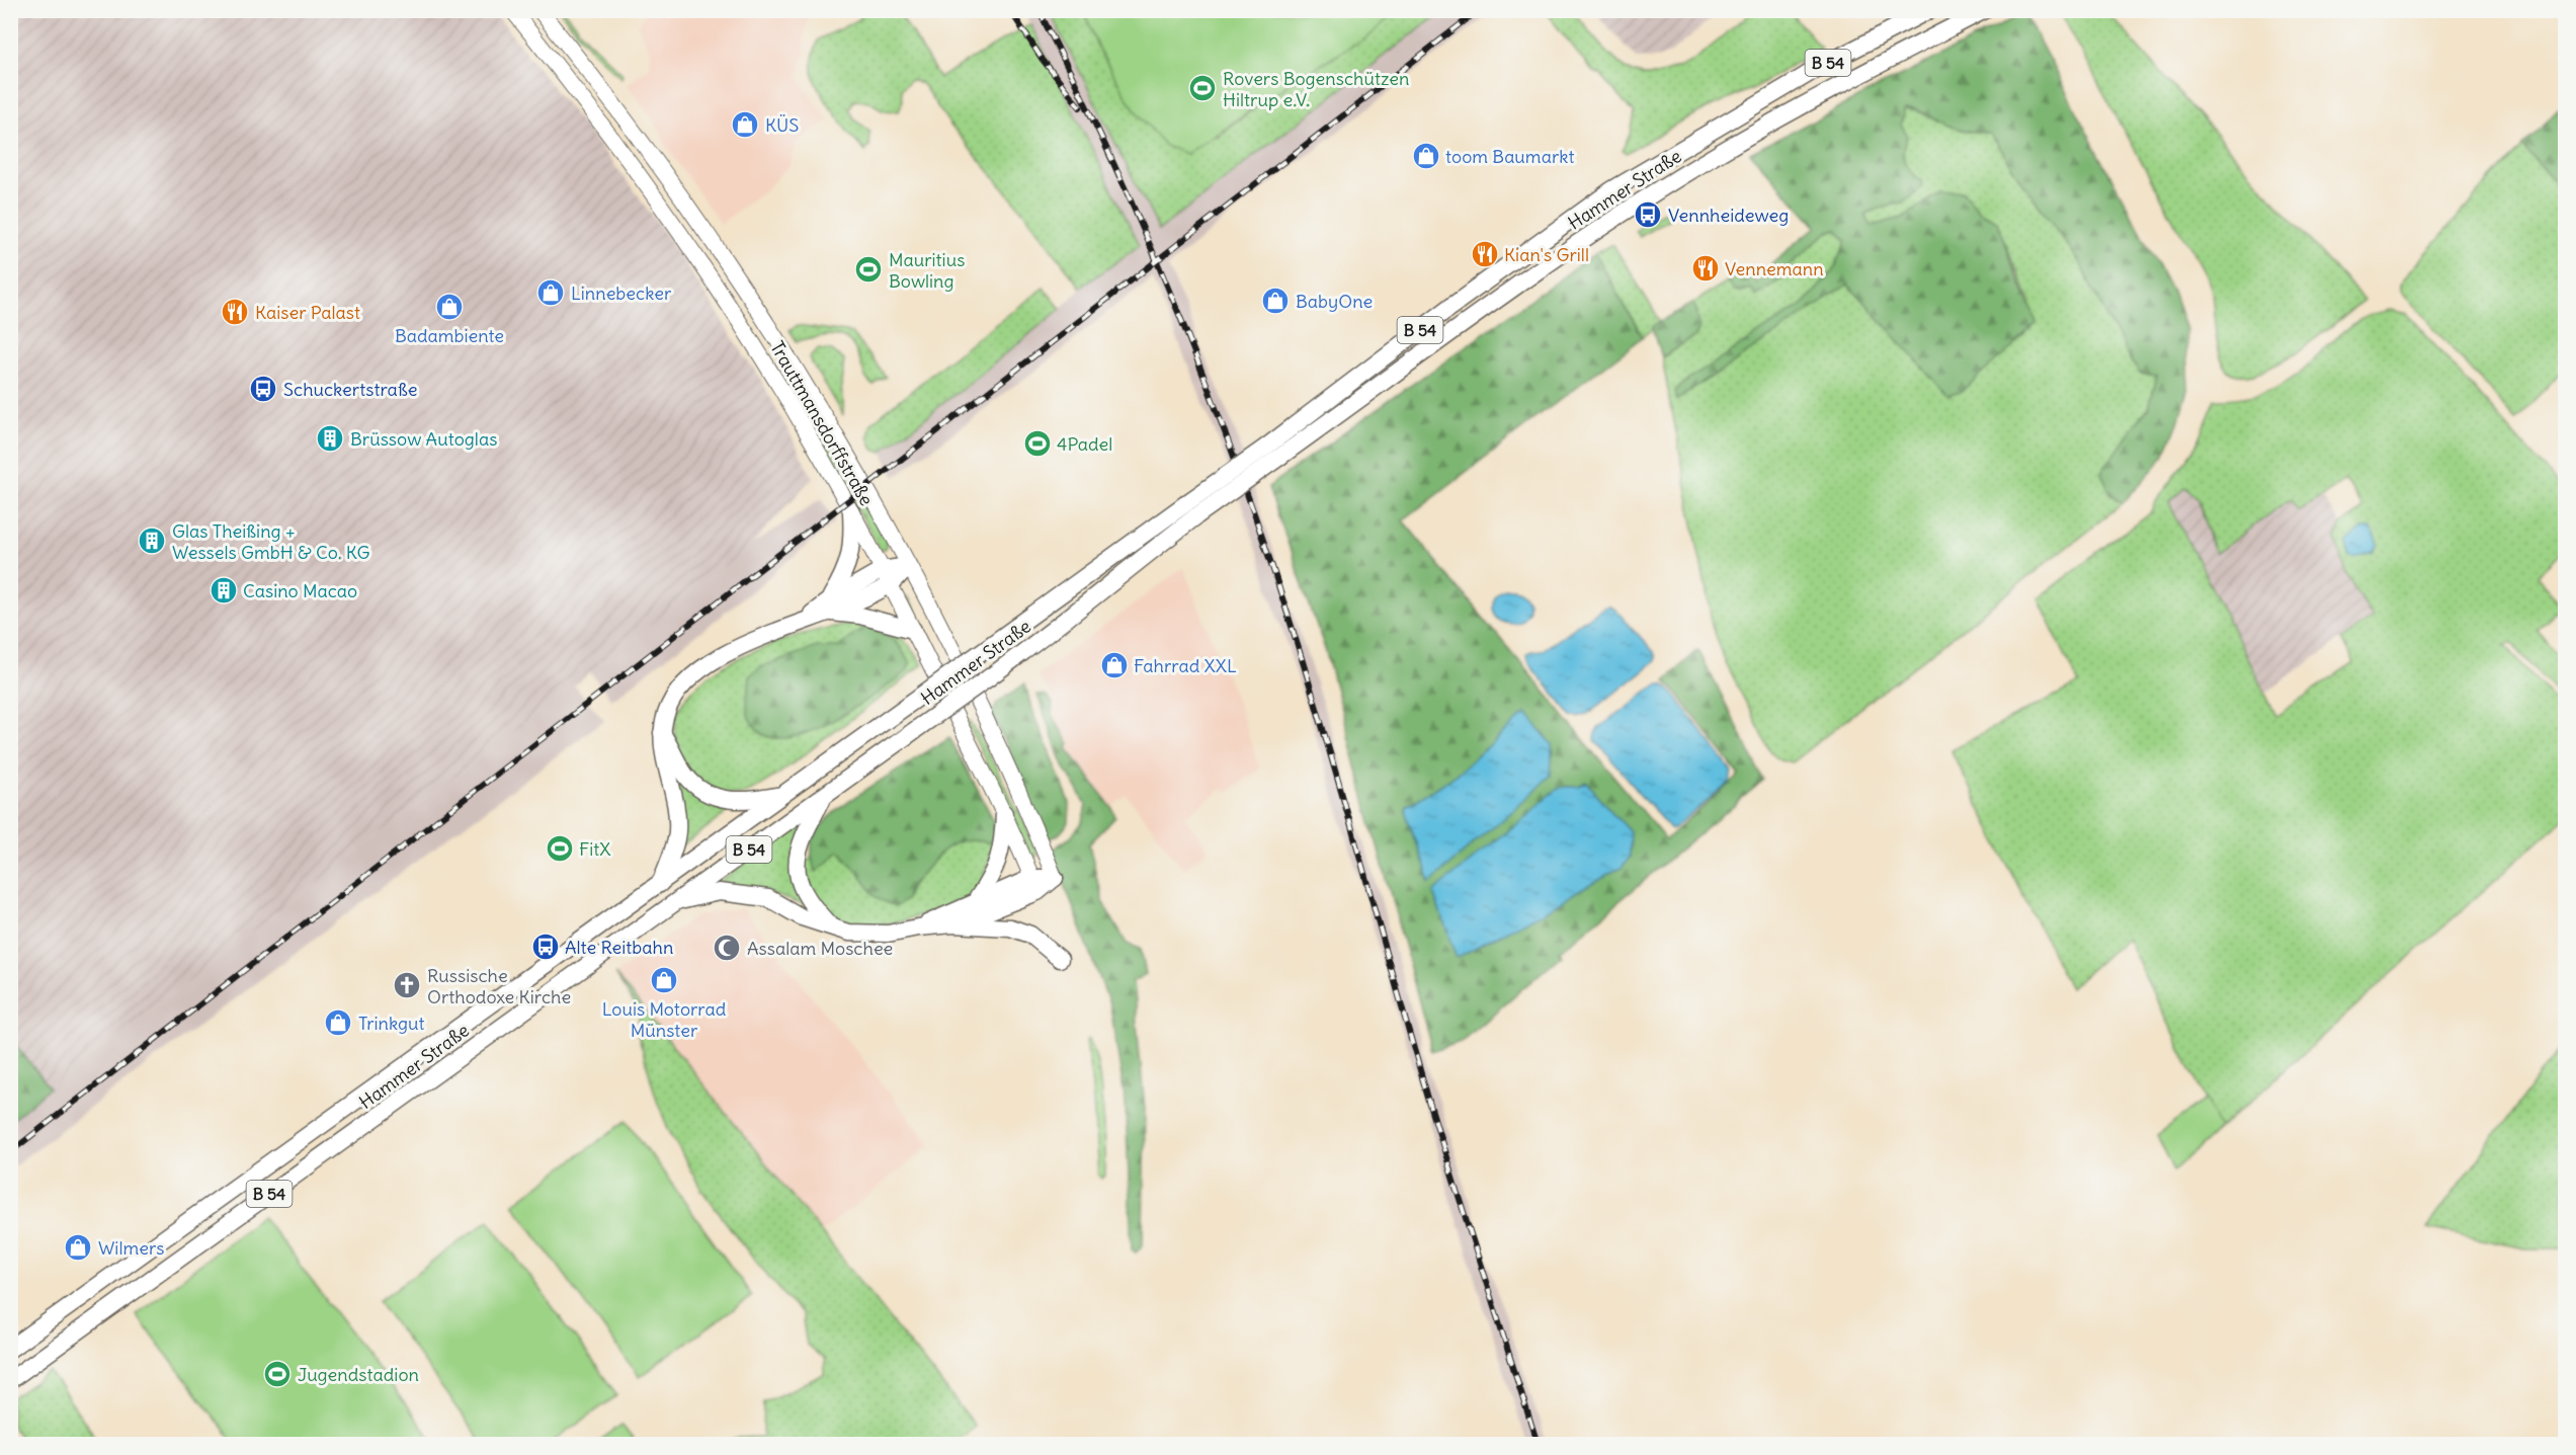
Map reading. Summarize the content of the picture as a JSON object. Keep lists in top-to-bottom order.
{
  "streets": {
    "main road": ["B 54", "Hammer Straße", "Trauttmansdorffstraße"]
  },
  "places": {
    "sports": [
      "Rovers Bogenschützen Hiltrup e.V.",
      "Mauritius Bowling",
      "4Padel",
      "FitX",
      "Jugendstadion"
    ],
    "shop": [
      "KÜS",
      "toom Baumarkt",
      "Linnebecker",
      "BabyOne",
      "Badambiente",
      "Fahrrad XXL",
      "Louis Motorrad Münster",
      "Trinkgut",
      "Wilmers"
    ],
    "bus stop": ["Vennheideweg", "Schuckertstraße", "Alte Reitbahn"],
    "restaurant": ["Kian's Grill", "Vennemann", "Kaiser Palast"],
    "building": ["Brüssow Autoglas", "Glas Theißing + Wessels GmbH & Co. KG", "Casino Macao"],
    "mosque": ["Assalam Moschee"],
    "church": ["Russische Orthodoxe Kirche"]
  }
}
